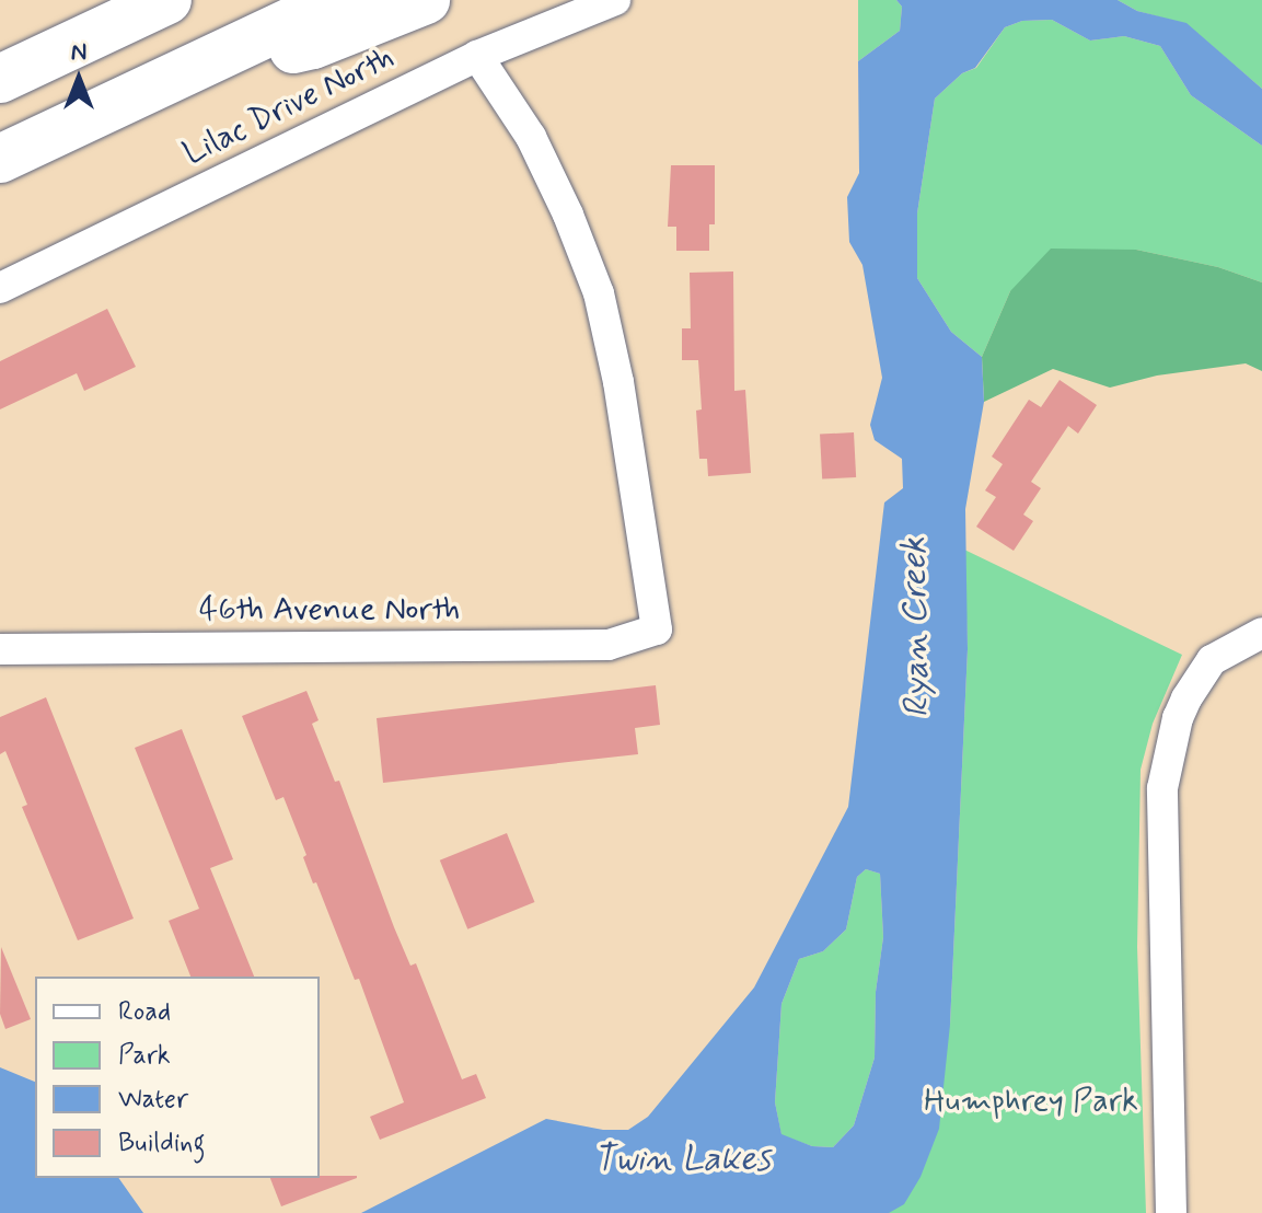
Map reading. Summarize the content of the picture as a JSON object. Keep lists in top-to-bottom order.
{
  "streets": {
    "street": ["Lilac Drive North", "46th Avenue North"]
  },
  "crossings": [
    ["Lilac Drive North", "46th Avenue North"]
  ],
  "water": ["Ryan Creek", "Twin Lakes"],
  "parks": ["Humphrey Park"],
  "legend": [
    "Road",
    "Park",
    "Water",
    "Building"
  ],
  "north": "top"
}
